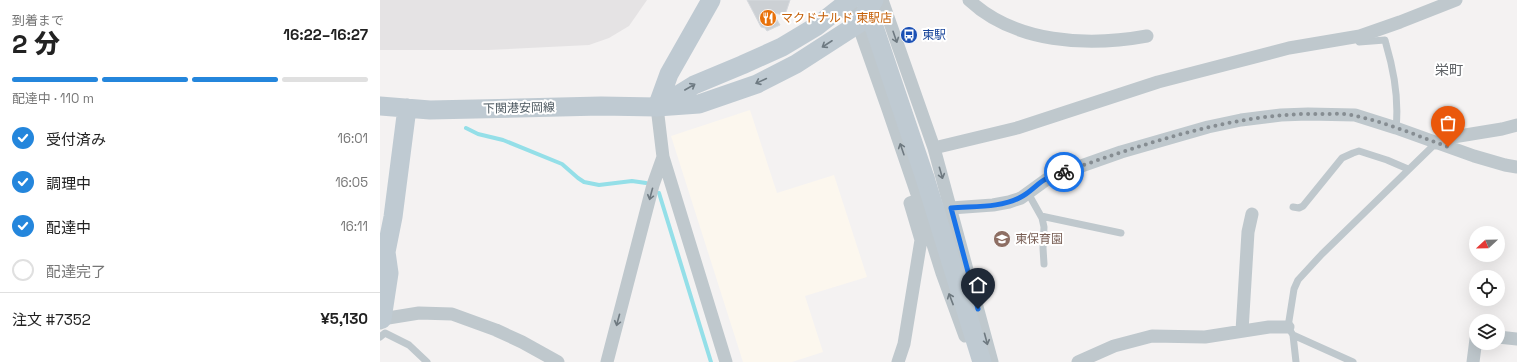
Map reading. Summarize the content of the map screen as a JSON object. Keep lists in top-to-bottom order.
{
  "streets": {
    "main road": ["下関港安岡線"]
  },
  "districts": ["栄町"],
  "places": {
    "restaurant": ["マクドナルド 東駅店"],
    "bus stop": ["東駅"],
    "school or university": ["東保育園"]
  },
  "north": "left",
  "page": {
    "heading": ["2 分", "到着まで", "16:22–16:27"],
    "panel": ["注文 #7352", "¥5,130"],
    "bar": "配達中 · 110 m",
    "list": [
      ["受付済み", "16:01"],
      ["調理中", "16:05"],
      ["配達中", "16:11"],
      "配達完了"
    ]
  }
}
